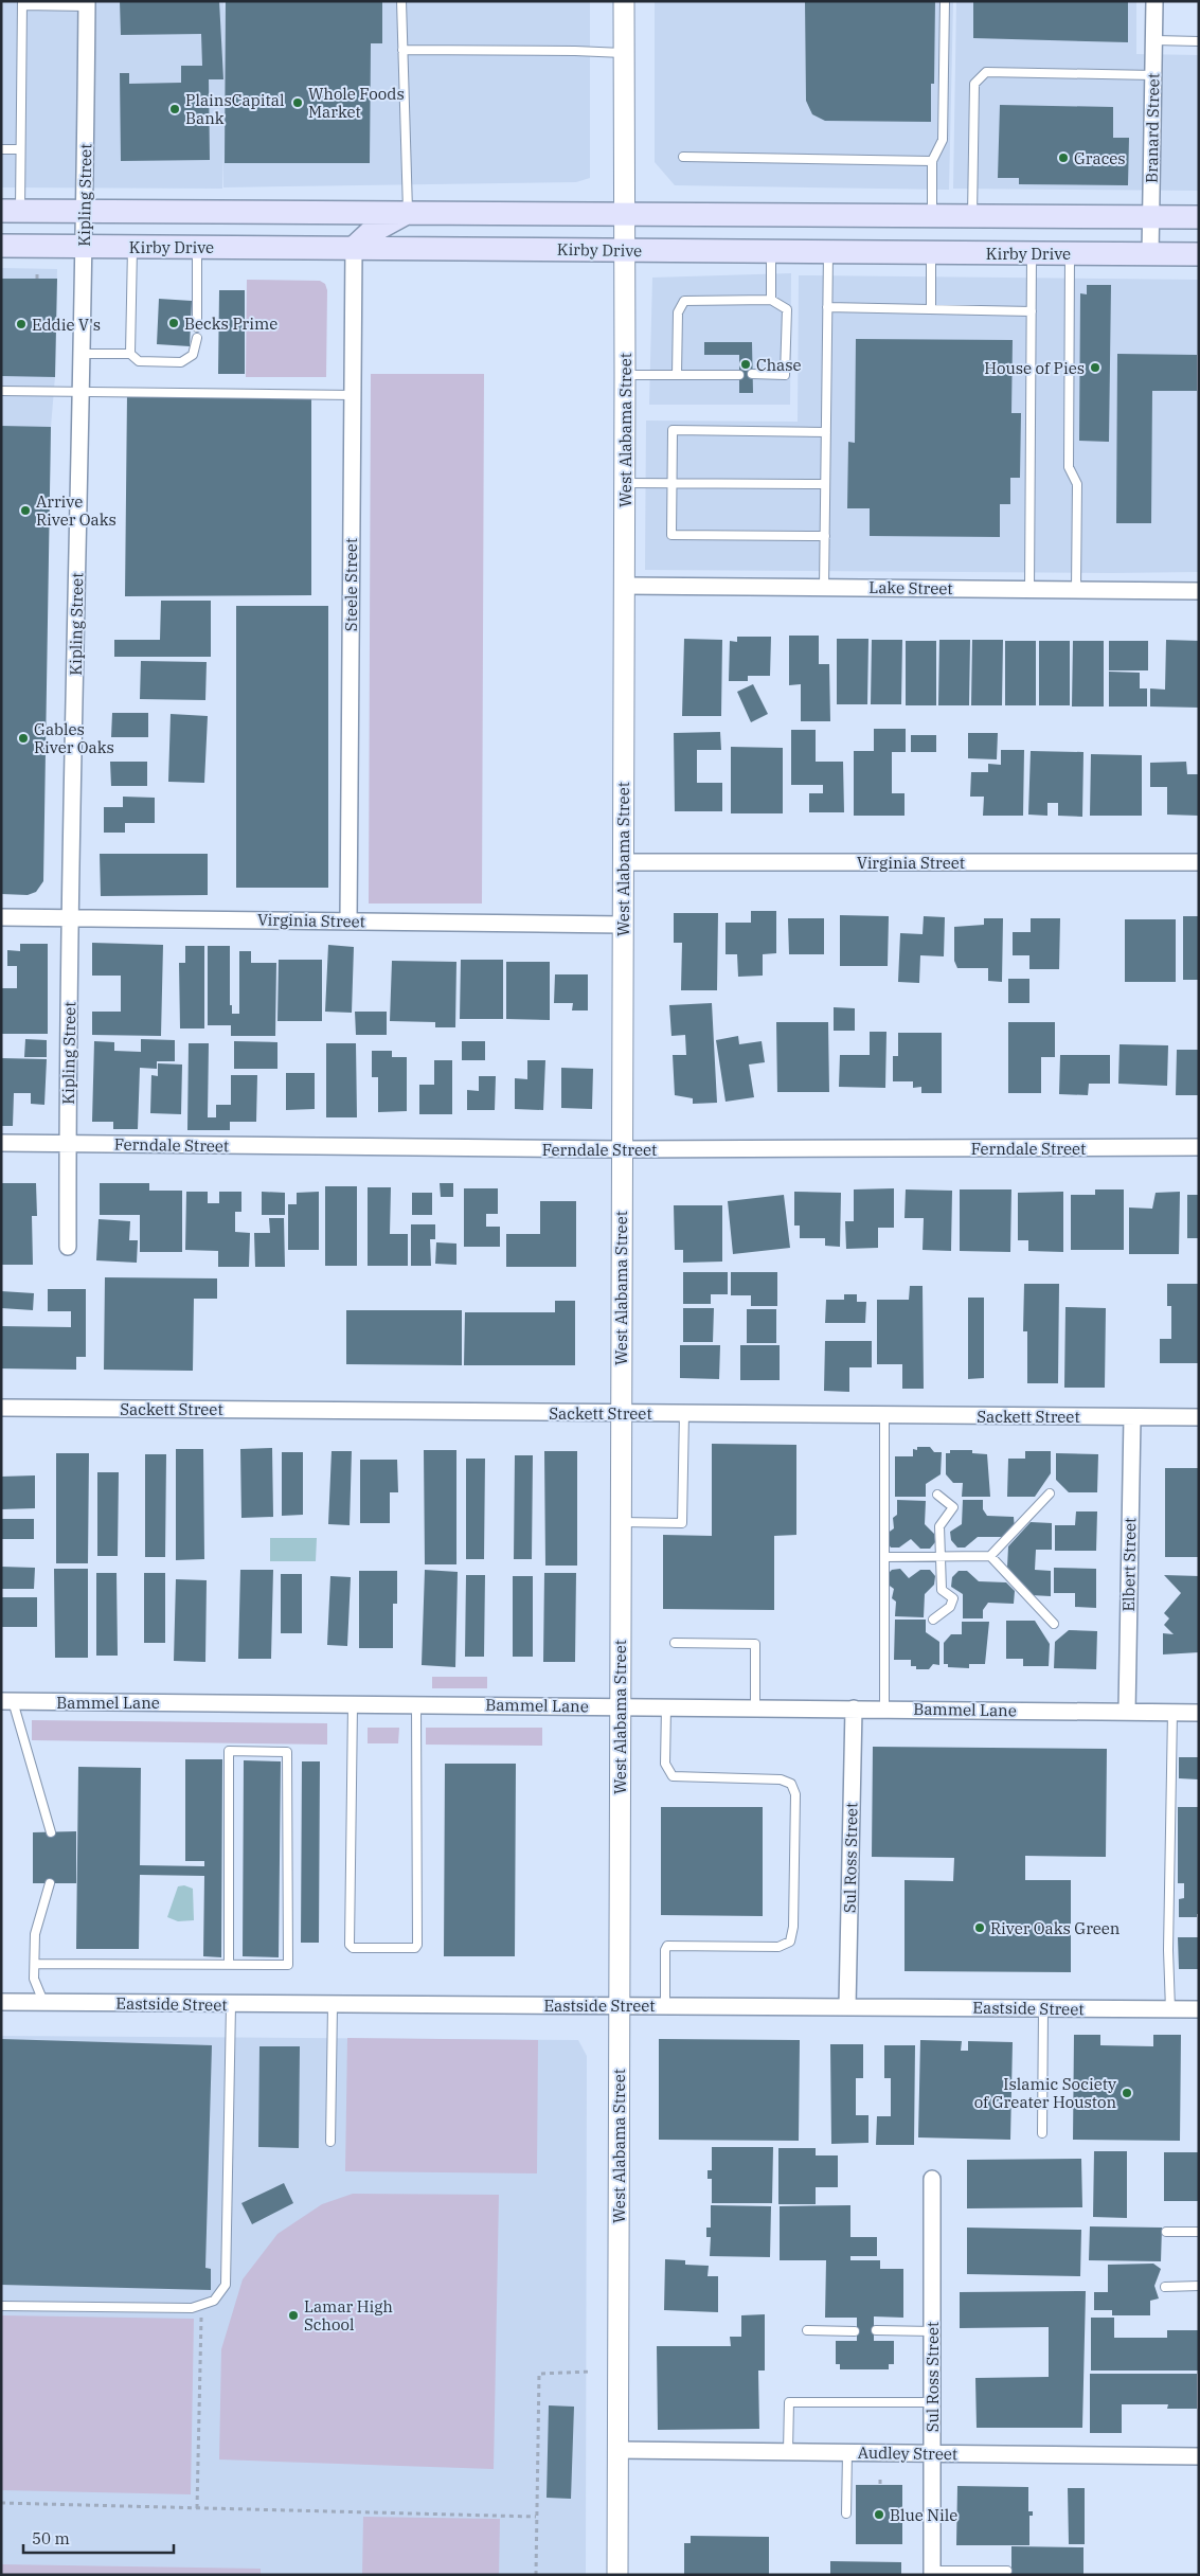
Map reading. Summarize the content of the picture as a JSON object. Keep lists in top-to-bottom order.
{
  "streets": {
    "main road": ["Kirby Drive"],
    "street": [
      "Branard Street",
      "Kipling Street",
      "West Alabama Street",
      "Steele Street",
      "Lake Street",
      "Virginia Street",
      "Ferndale Street",
      "Sackett Street",
      "Elbert Street",
      "Bammel Lane",
      "Sul Ross Street",
      "Eastside Street",
      "Audley Street"
    ]
  },
  "crossings": [
    ["Branard Street", "Kirby Drive"],
    ["Kipling Street", "Kirby Drive"],
    ["Kipling Street", "Virginia Street"],
    ["Kipling Street", "Ferndale Street"],
    ["Kirby Drive", "West Alabama Street"],
    ["Kirby Drive", "Steele Street"],
    ["West Alabama Street", "Lake Street"],
    ["West Alabama Street", "Virginia Street"],
    ["West Alabama Street", "Ferndale Street"],
    ["West Alabama Street", "Sackett Street"],
    ["West Alabama Street", "Bammel Lane"],
    ["West Alabama Street", "Eastside Street"],
    ["West Alabama Street", "Audley Street"],
    ["Steele Street", "Virginia Street"],
    ["Sackett Street", "Elbert Street"],
    ["Elbert Street", "Bammel Lane"],
    ["Bammel Lane", "Sul Ross Street"],
    ["Sul Ross Street", "Eastside Street"],
    ["Sul Ross Street", "Audley Street"]
  ],
  "places": [
    "Whole Foods Market",
    "PlainsCapital Bank",
    "Graces",
    "Becks Prime",
    "Eddie V's",
    "Chase",
    "House of Pies",
    "Arrive River Oaks",
    "Gables River Oaks",
    "River Oaks Green",
    "Islamic Society of Greater Houston",
    "Lamar High School",
    "Blue Nile"
  ],
  "scale_bar": "50 m"
}
